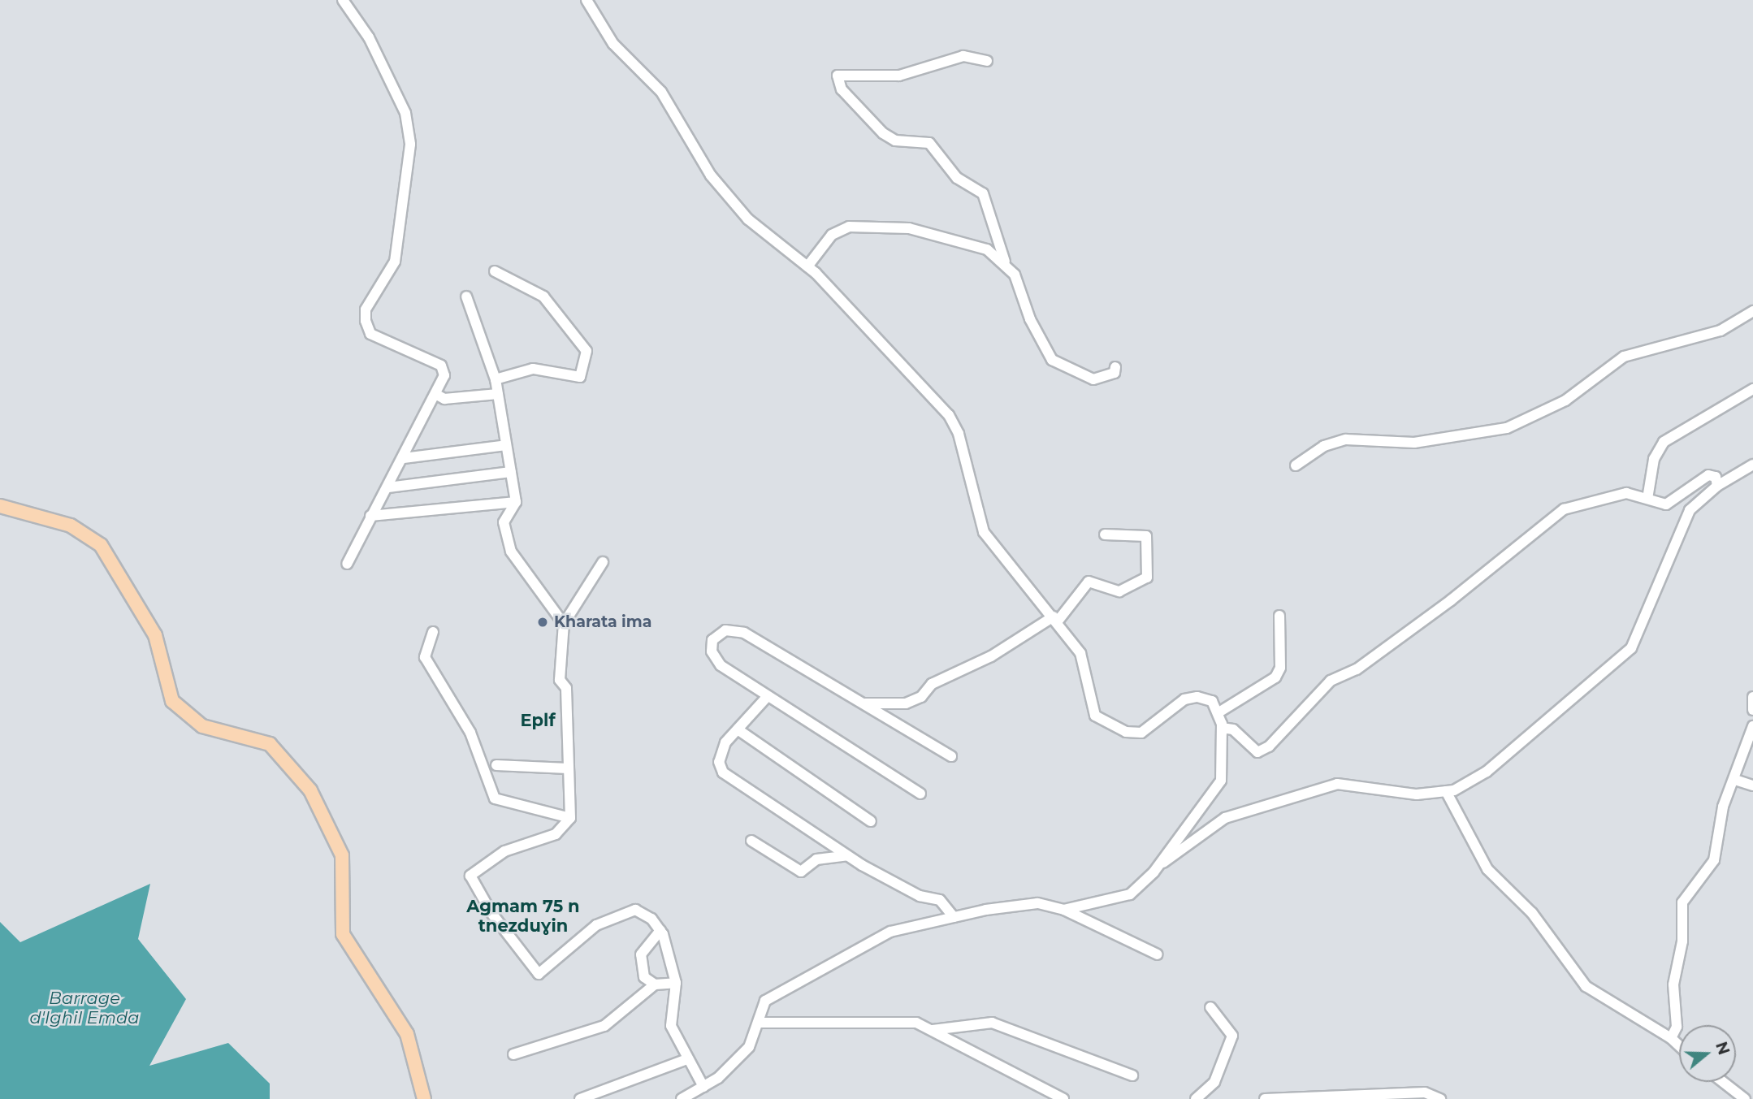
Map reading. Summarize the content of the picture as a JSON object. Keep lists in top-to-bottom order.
{
  "districts": ["Eplf", "Agmam 75 n tnezduɣin"],
  "water": ["Barrage d'Ighil Emda"],
  "places": ["Kharata ima"],
  "north": "right"
}
